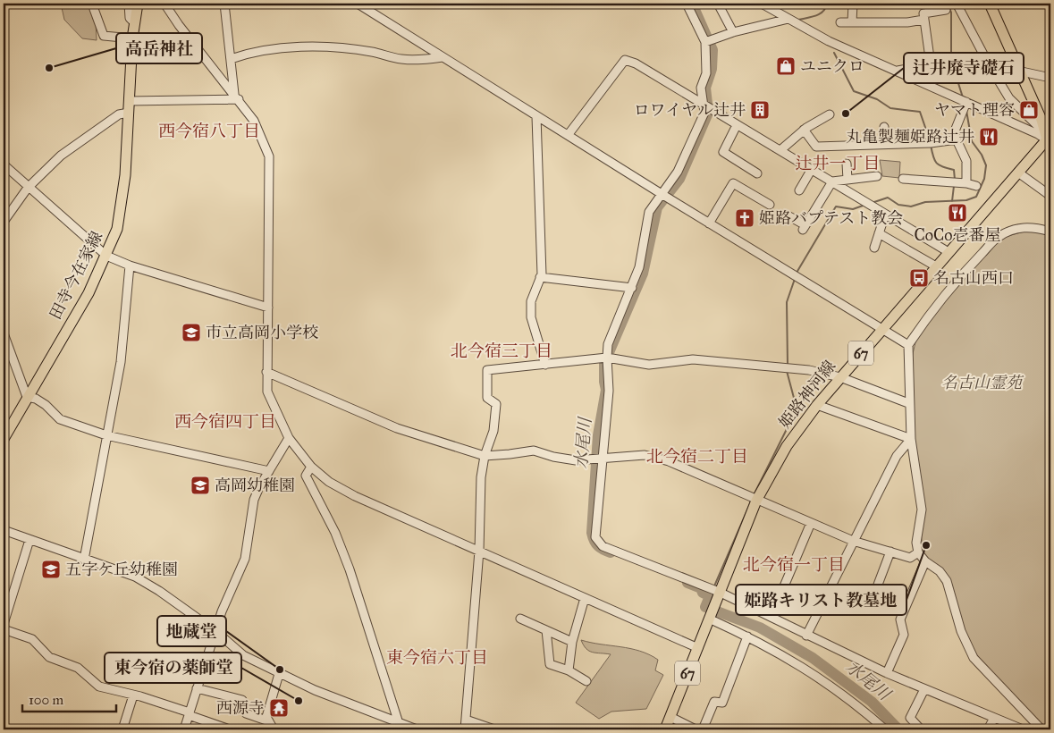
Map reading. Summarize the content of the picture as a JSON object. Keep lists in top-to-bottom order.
{
  "streets": {
    "main road": ["田寺今在家線", "67", "姫路神河線"]
  },
  "districts": [
    "西今宿八丁目",
    "辻井一丁目",
    "北今宿三丁目",
    "西今宿四丁目",
    "北今宿二丁目",
    "北今宿一丁目",
    "東今宿六丁目"
  ],
  "water": ["水尾川"],
  "parks": ["名古山霊苑"],
  "places": {
    "shop": ["ユニクロ", "ヤマト理容"],
    "other": [
      "高岳神社",
      "辻井廃寺礎石",
      "姫路キリスト教墓地",
      "地蔵堂",
      "東今宿の薬師堂"
    ],
    "building": ["ロワイヤル辻井"],
    "restaurant": ["丸亀製麺姫路辻井", "CoCo壱番屋"],
    "church": ["姫路バプテスト教会"],
    "bus stop": ["名古山西口"],
    "school or university": ["市立高岡小学校", "高岡幼稚園", "五字ケ丘幼稚園"],
    "temple": ["西源寺"]
  },
  "scale_bar": "100 m"
}
